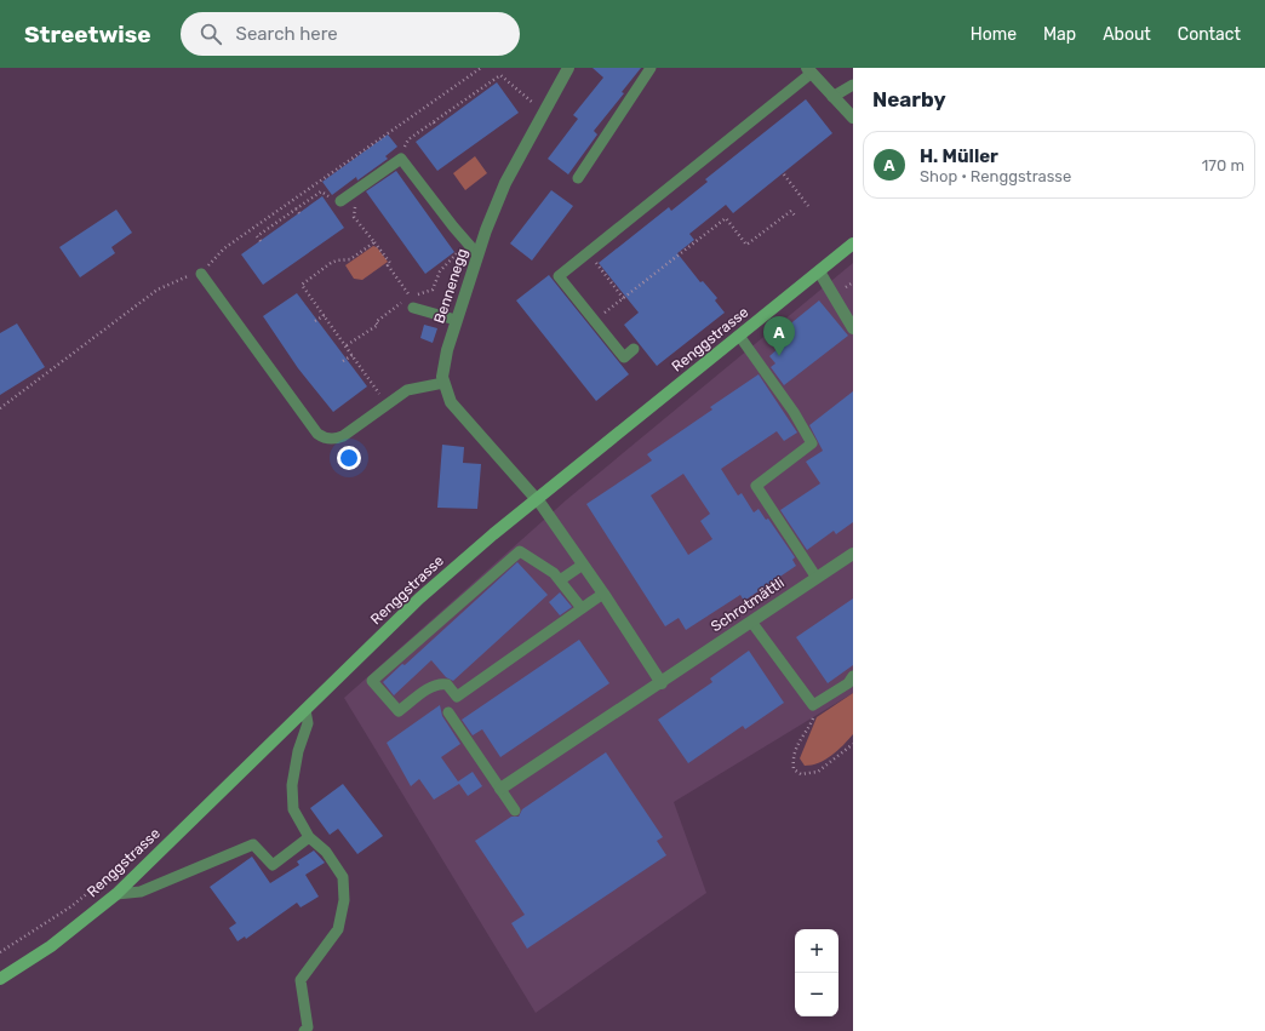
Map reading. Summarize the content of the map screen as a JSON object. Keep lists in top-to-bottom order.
{
  "streets": {
    "main road": ["Renggstrasse"],
    "street": ["Bennenegg", "Schrotmättli"]
  },
  "crossings": [
    ["Bennenegg", "Renggstrasse"]
  ],
  "page": {
    "header": "Streetwise",
    "search": "Search here",
    "nav": [
      "Home",
      "Map",
      "About",
      "Contact"
    ],
    "heading": "Nearby",
    "list": [
      {
        "mark": "A",
        "name": "H. Müller",
        "note": "Shop · Renggstrasse",
        "value": "170 m"
      }
    ],
    "pins": "A",
    "map_buttons": ["+", "−"]
  }
}
